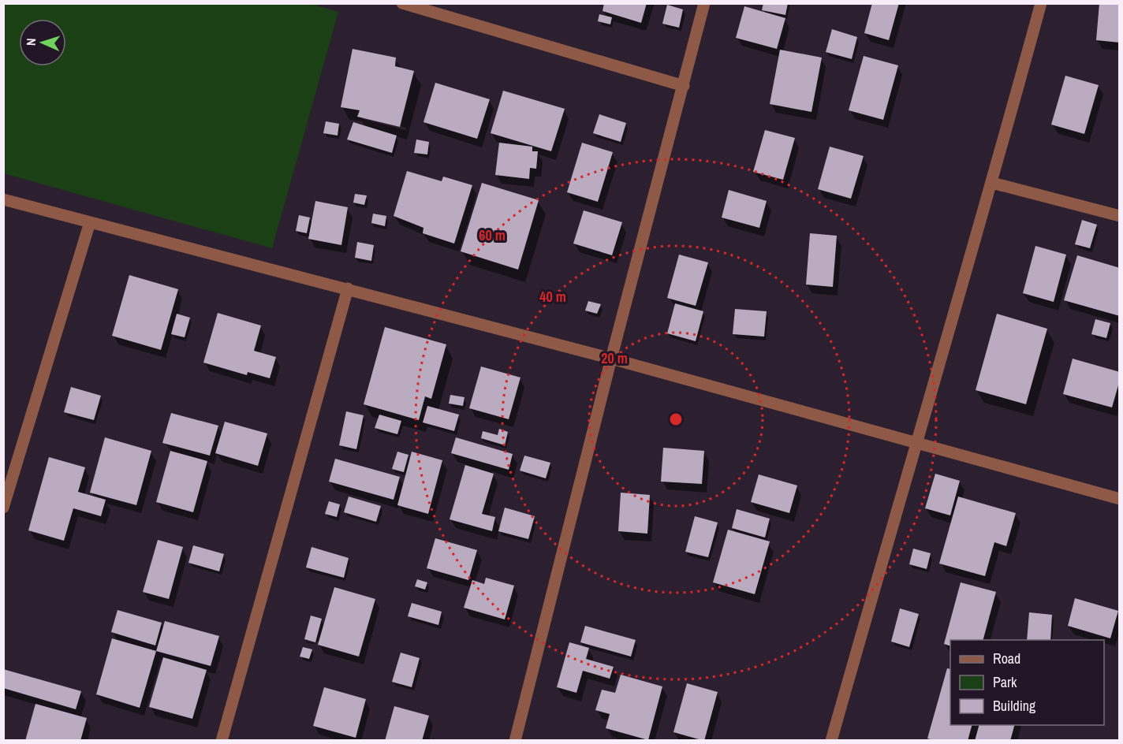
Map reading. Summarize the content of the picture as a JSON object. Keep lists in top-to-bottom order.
{
  "legend": ["Road", "Park", "Building"],
  "north": "left",
  "rings": ["60 m", "40 m", "20 m"]
}
